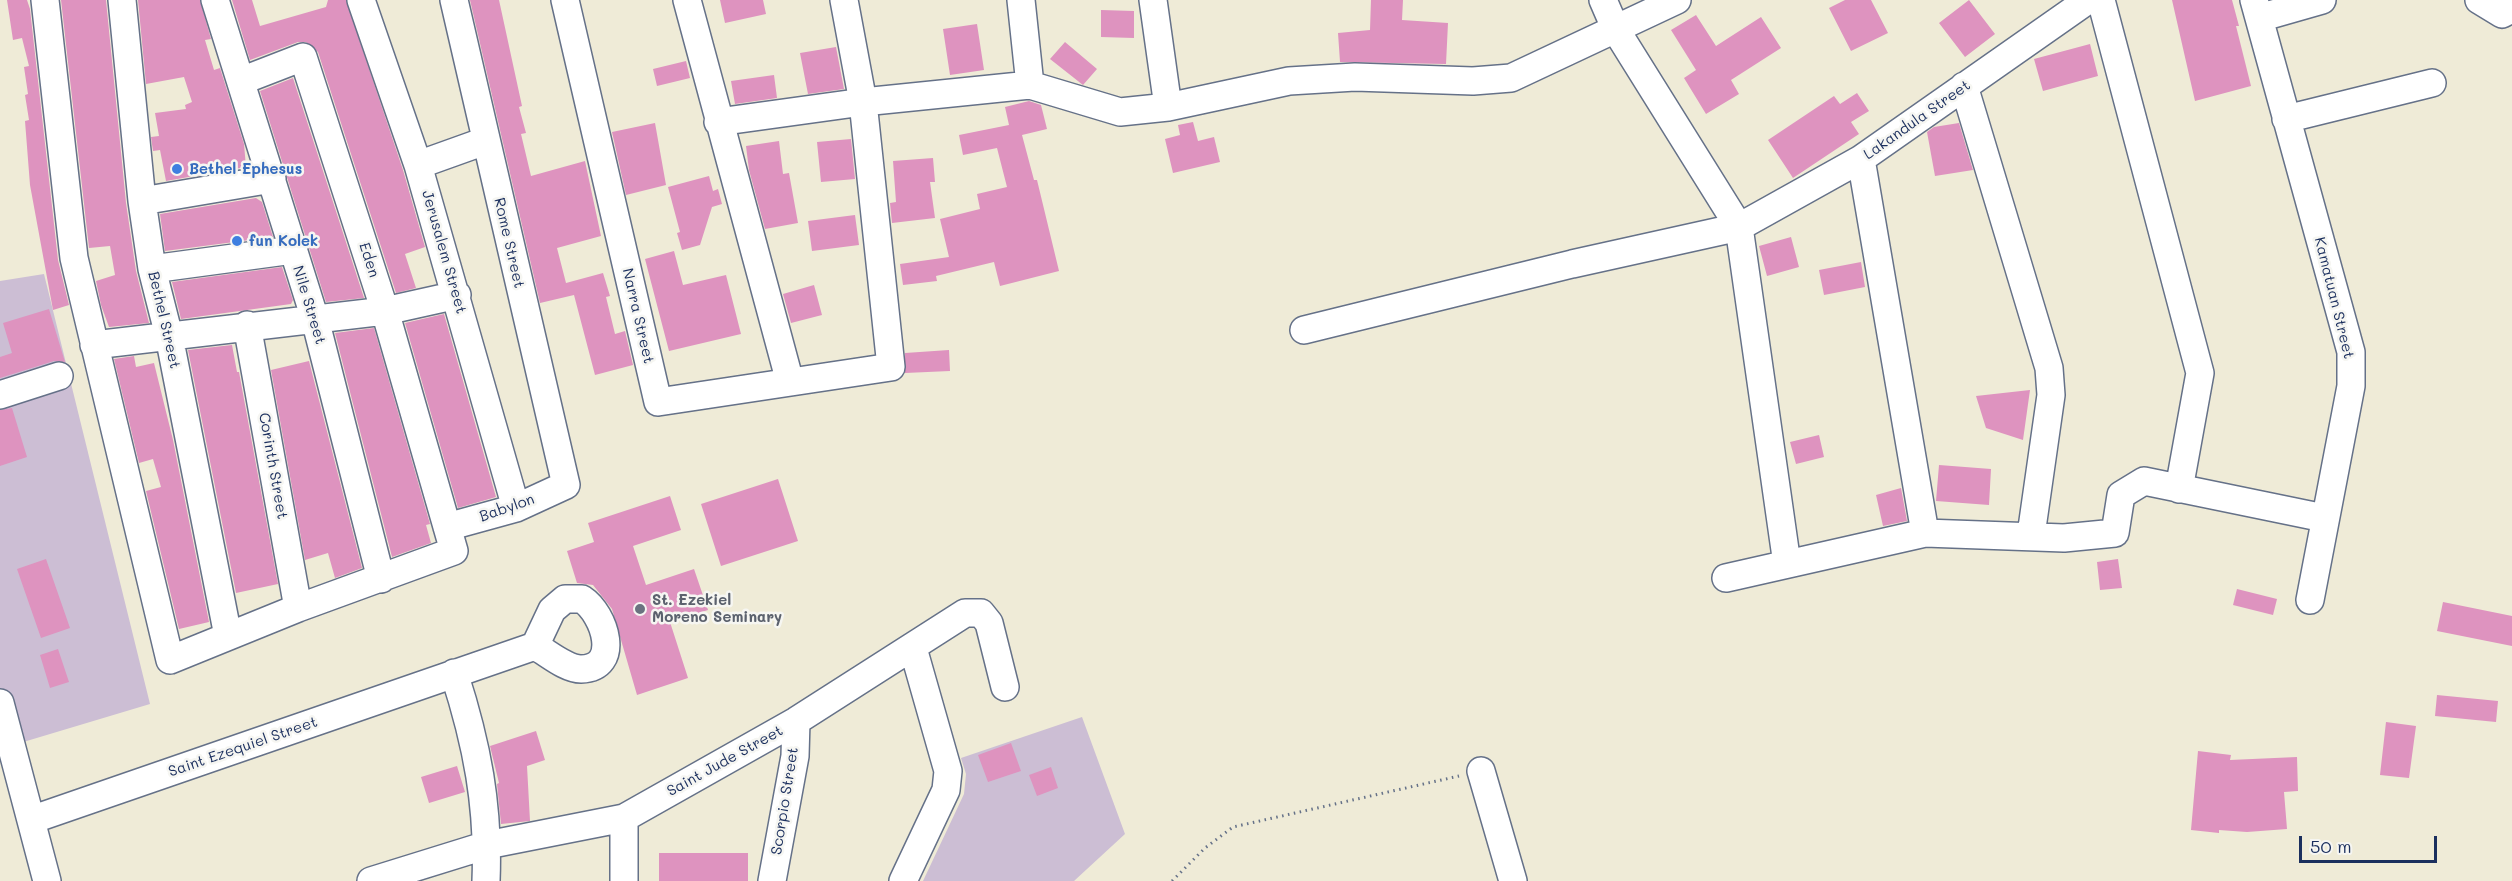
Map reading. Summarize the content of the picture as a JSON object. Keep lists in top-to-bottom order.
{
  "streets": {
    "street": [
      "Lakandula Street",
      "Rome Street",
      "Jerusalem Street",
      "Eden",
      "Kamatuan Street",
      "Nile Street",
      "Narra Street",
      "Bethel Street",
      "Corinth Street",
      "Babylon",
      "Saint Ezequiel Street",
      "Saint Jude Street",
      "Scorpio Street"
    ]
  },
  "crossings": [
    ["Rome Street", "Babylon"],
    ["Jerusalem Street", "Babylon"],
    ["Eden", "Nile Street"],
    ["Eden", "Babylon"],
    ["Saint Jude Street", "Scorpio Street"]
  ],
  "places": ["Bethel Ephesus", "fun Kolek", "St. Ezekiel Moreno Seminary"],
  "scale_bar": "50 m"
}
